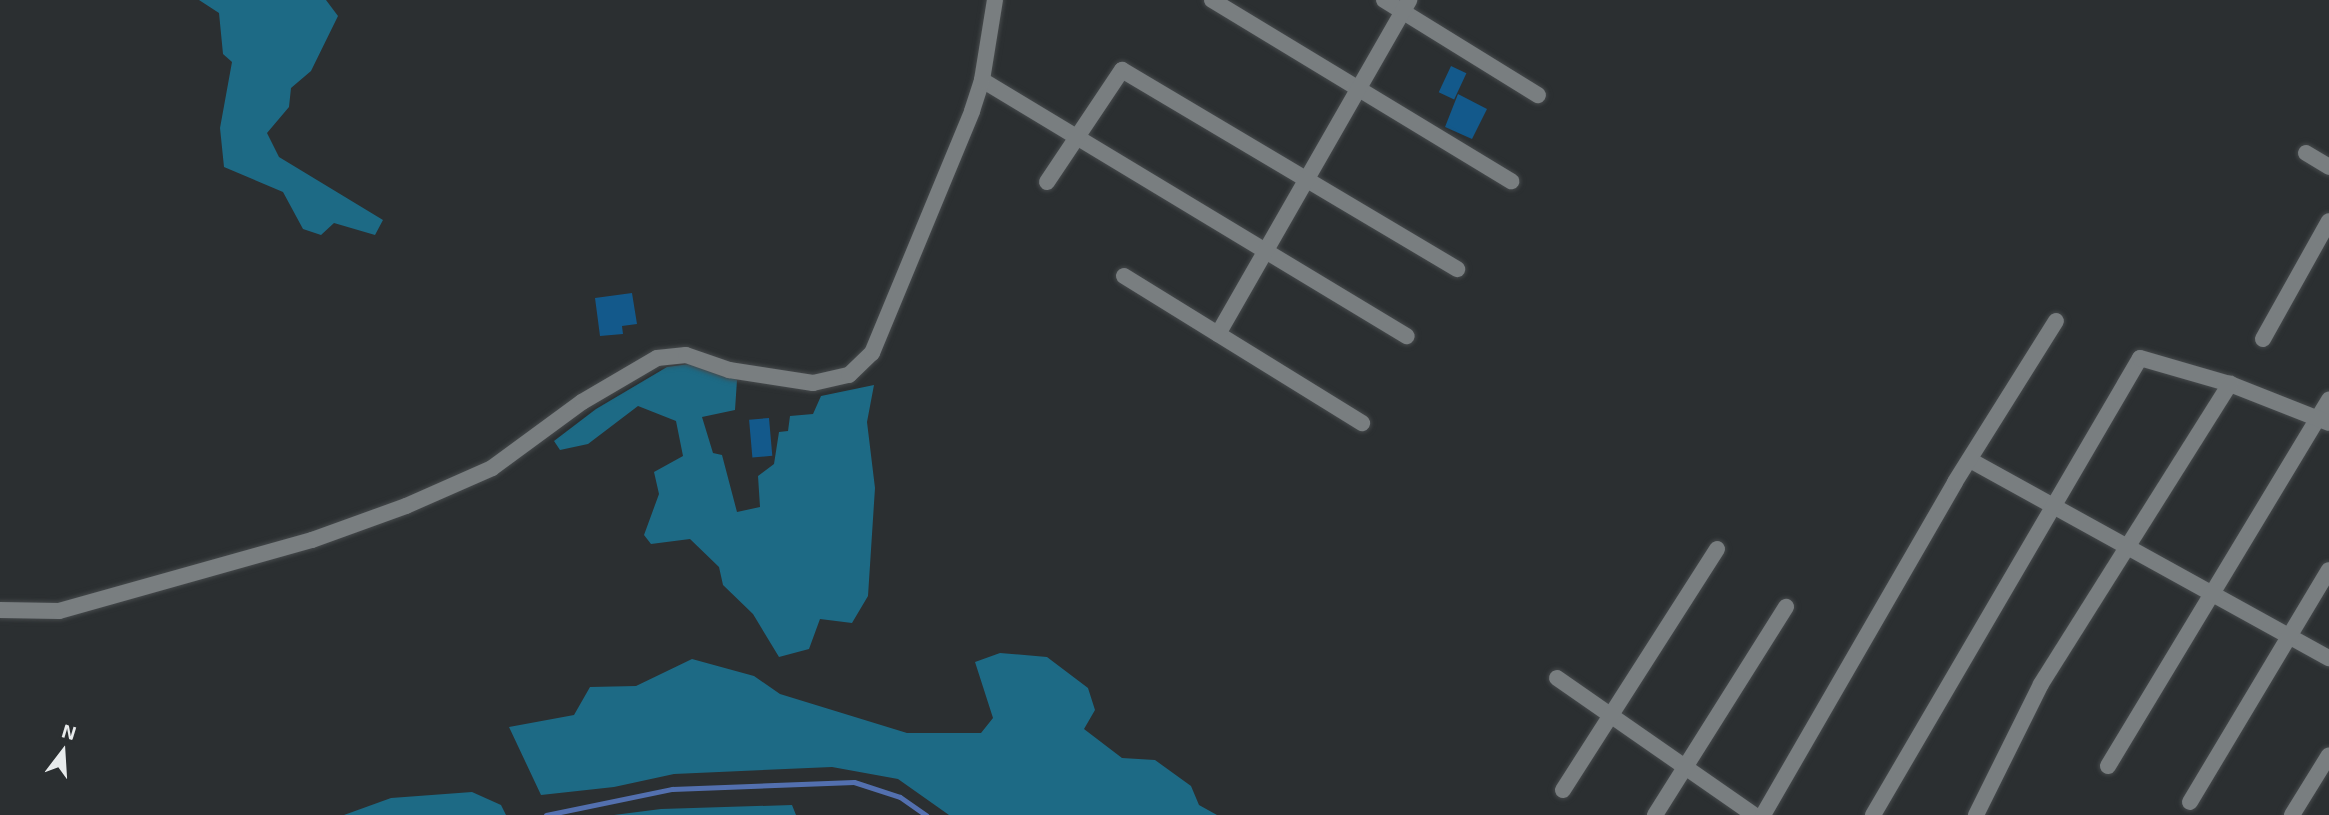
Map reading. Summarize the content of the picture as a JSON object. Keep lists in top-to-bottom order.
{
  "north": "top"
}
